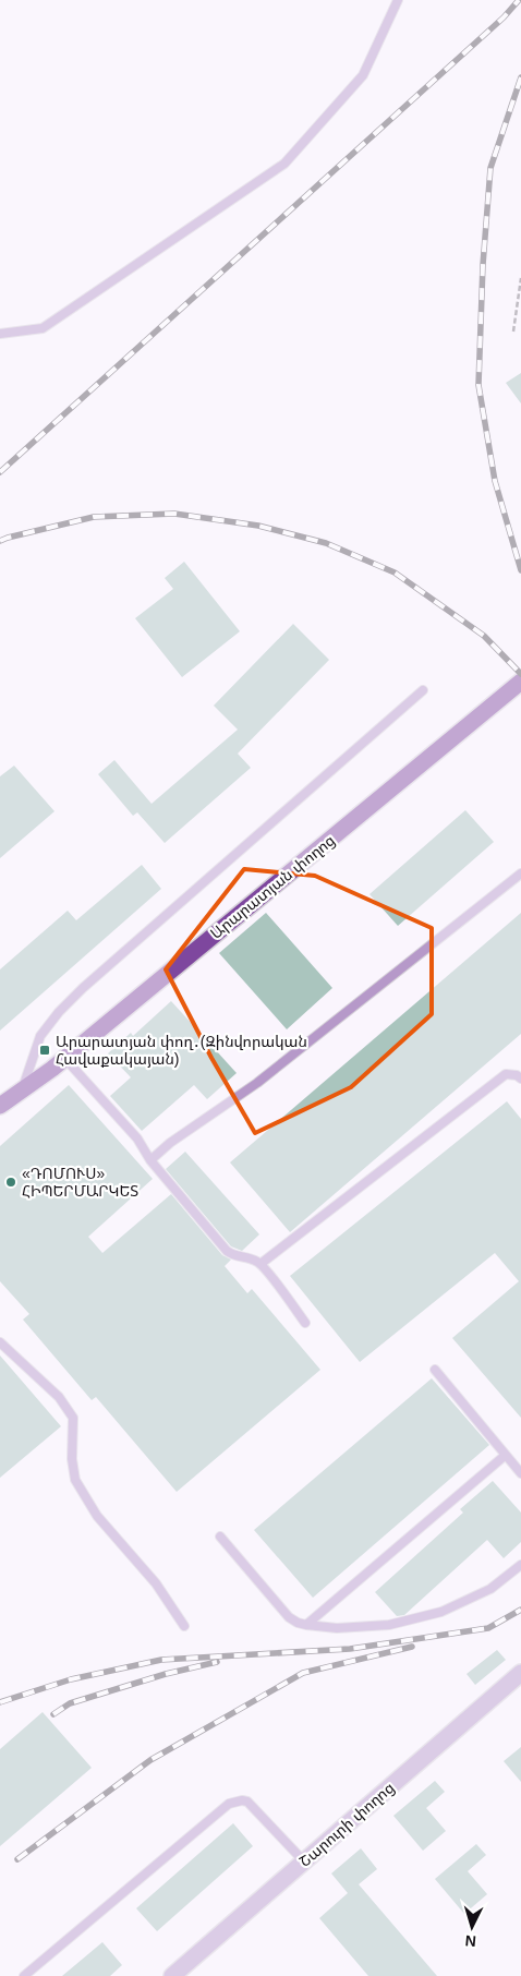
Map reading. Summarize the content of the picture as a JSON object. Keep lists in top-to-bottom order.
{
  "streets": {
    "main road": ["Արարատյան փողոց"],
    "street": ["Շարուրի փողոց"]
  },
  "places": {
    "transit": ["Արարատյան փող․(Զինվորական Հավաքակայան)"],
    "other": ["«ԴՈՄՈՒՍ» ՀԻՊԵՐՄԱՐԿԵՏ"]
  },
  "north": "bottom"
}
